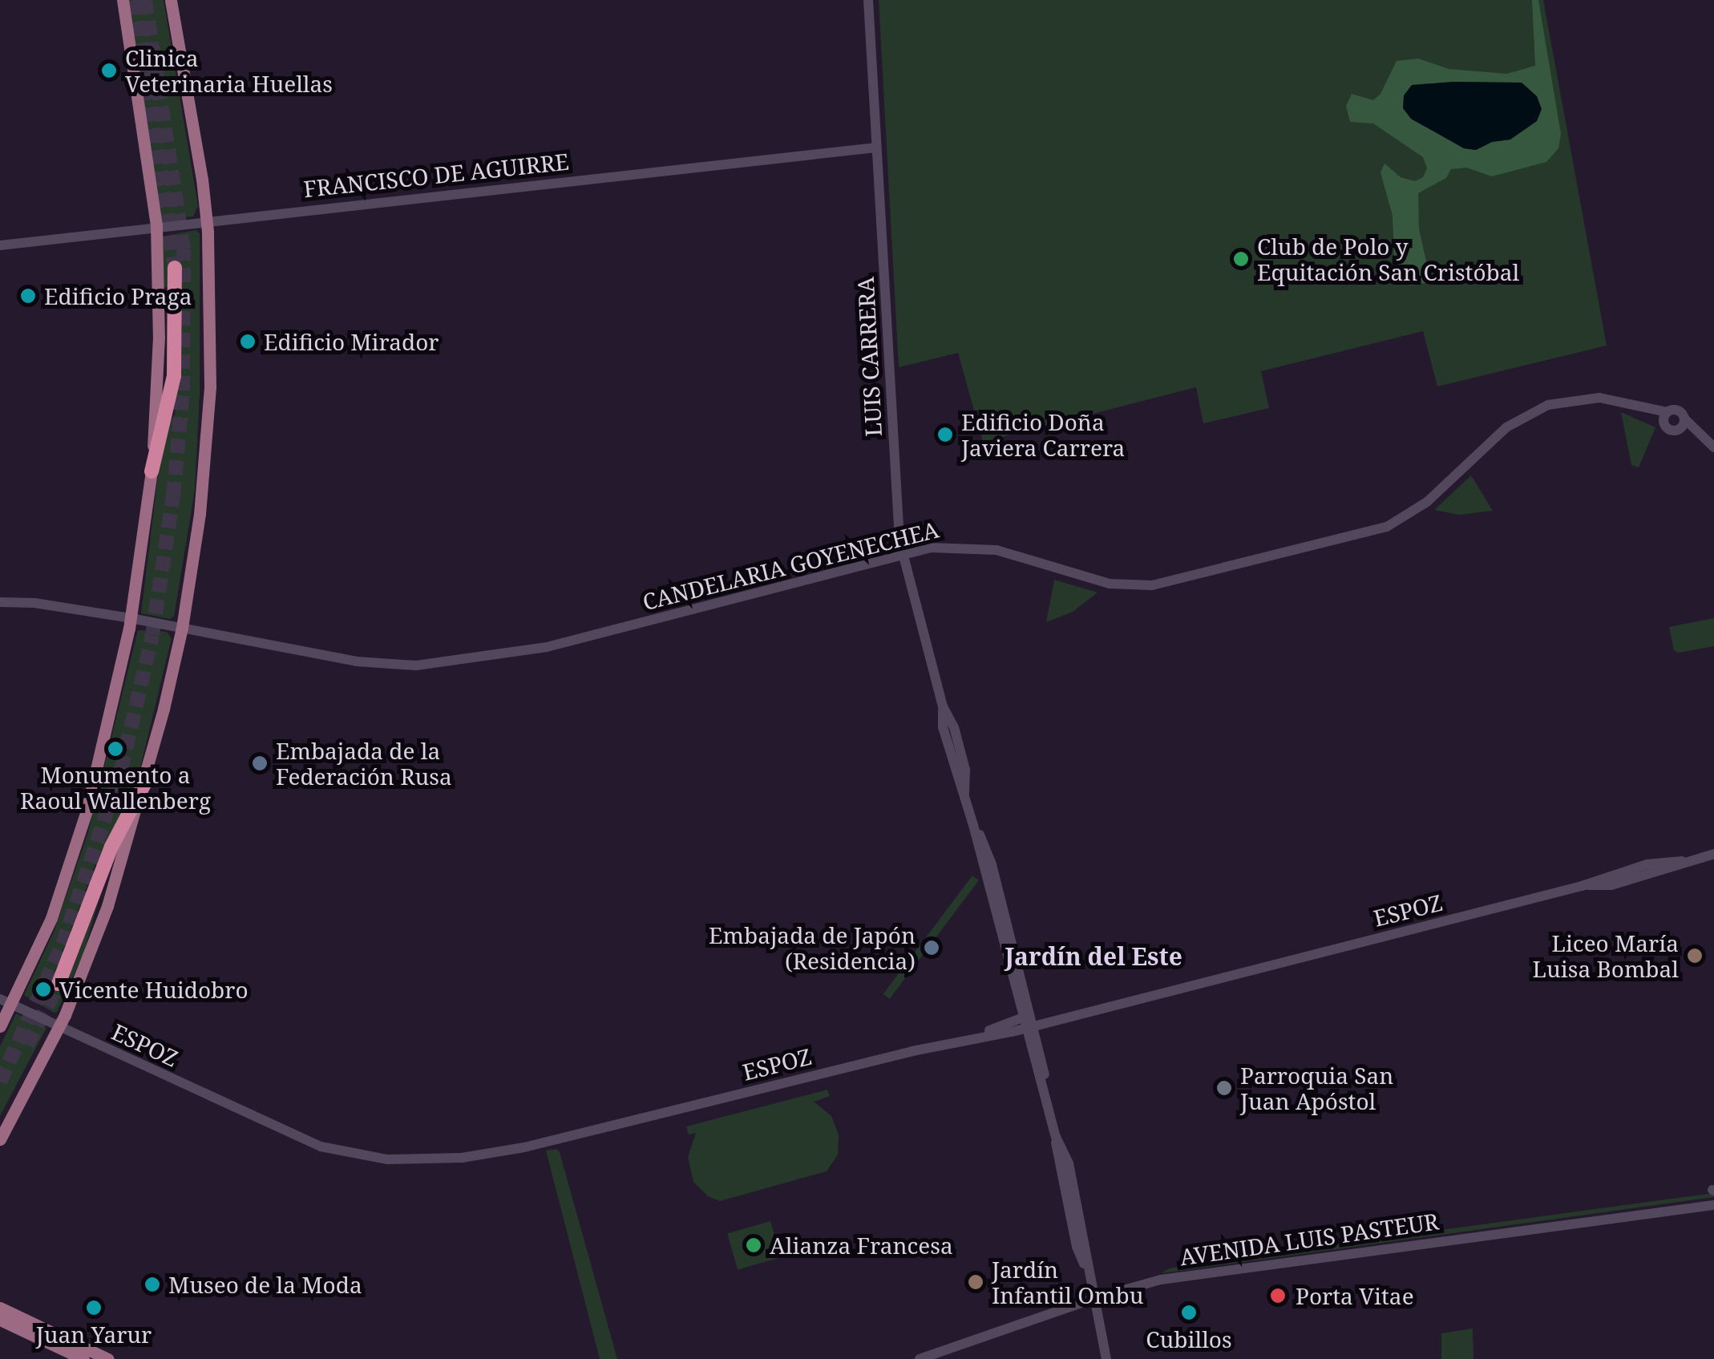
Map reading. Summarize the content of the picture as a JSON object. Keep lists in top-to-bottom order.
{
  "streets": {
    "street": [
      "FRANCISCO DE AGUIRRE",
      "LUIS CARRERA",
      "CANDELARIA GOYENECHEA",
      "ESPOZ",
      "AVENIDA LUIS PASTEUR"
    ]
  },
  "crossings": [
    ["FRANCISCO DE AGUIRRE", "LUIS CARRERA"],
    ["LUIS CARRERA", "CANDELARIA GOYENECHEA"],
    ["LUIS CARRERA", "ESPOZ"],
    ["LUIS CARRERA", "AVENIDA LUIS PASTEUR"]
  ],
  "districts": ["Jardín del Este"],
  "places": [
    "Clinica Veterinaria Huellas",
    "Club de Polo y Equitación San Cristóbal",
    "Edificio Praga",
    "Edificio Mirador",
    "Edificio Doña Javiera Carrera",
    "Monumento a Raoul Wallenberg",
    "Embajada de la Federación Rusa",
    "Embajada de Japón (Residencia)",
    "Liceo María Luisa Bombal",
    "Vicente Huidobro",
    "Parroquia San Juan Apóstol",
    "Alianza Francesa",
    "Jardín Infantil Ombu",
    "Museo de la Moda",
    "Porta Vitae",
    "Juan Yarur",
    "Cubillos"
  ]
}
